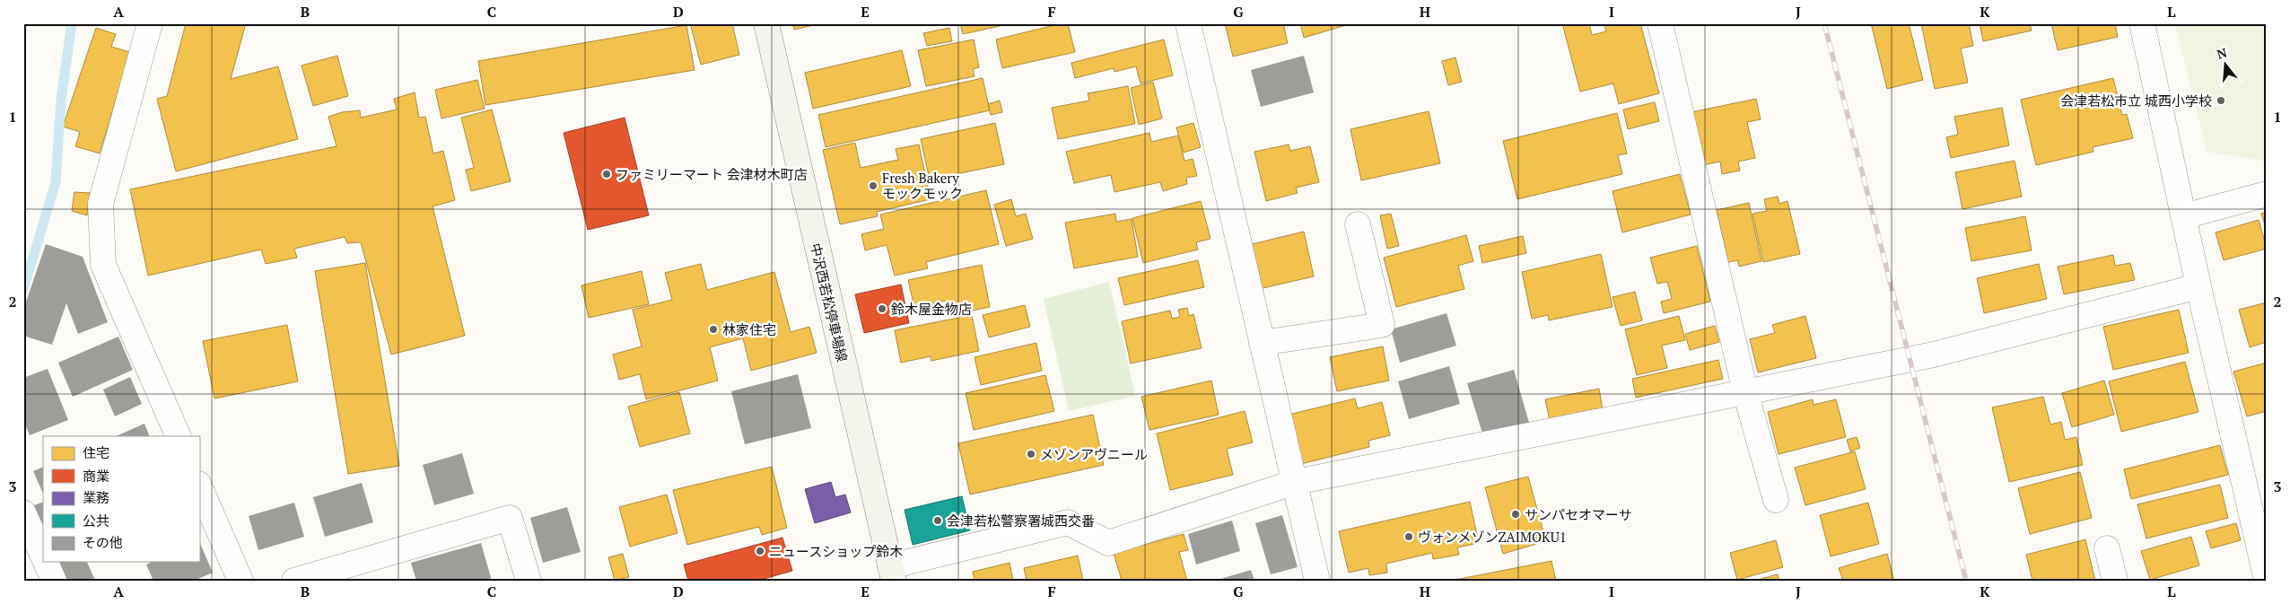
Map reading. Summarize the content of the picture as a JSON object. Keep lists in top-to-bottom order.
{
  "streets": {
    "main road": ["中沢西若松停車場線"]
  },
  "places": [
    "会津若松市立 城西小学校",
    "ファミリーマート 会津材木町店",
    "Fresh Bakery モックモック",
    "鈴木屋金物店",
    "林家住宅",
    "メゾンアヴニール",
    "サンパセオマーサ",
    "会津若松警察署城西交番",
    "ヴォンメゾンZAIMOKU1",
    "ニュースショップ鈴木"
  ],
  "legend": [
    "住宅",
    "商業",
    "業務",
    "公共",
    "その他"
  ],
  "north": "top",
  "grid": {
    "columns": [
      "A",
      "B",
      "C",
      "D",
      "E",
      "F",
      "G",
      "H",
      "I",
      "J",
      "K",
      "L"
    ],
    "rows": ["1", "2", "3"]
  }
}
